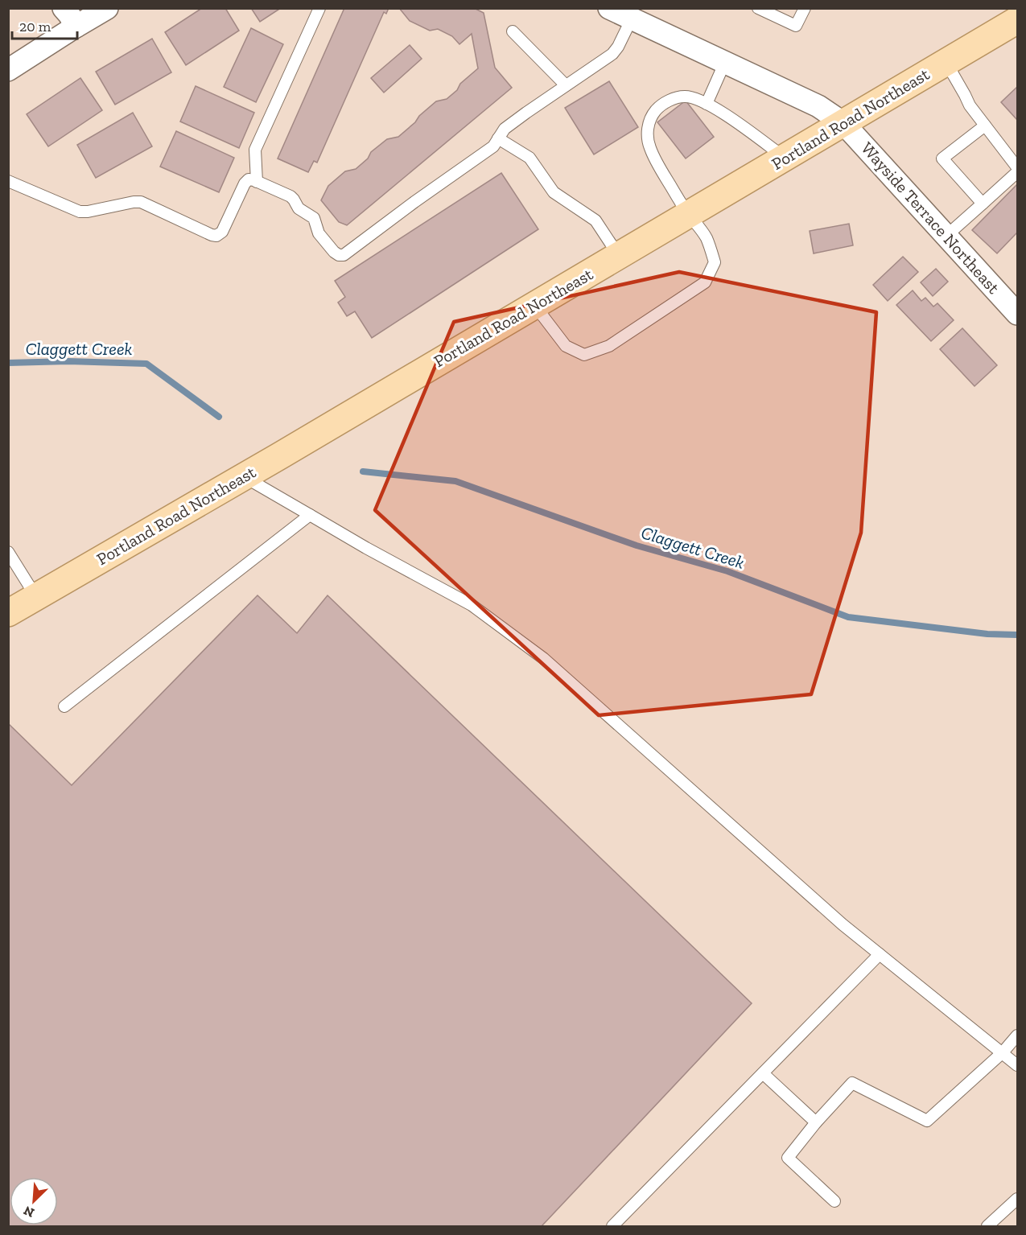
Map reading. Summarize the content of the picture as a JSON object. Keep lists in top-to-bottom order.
{
  "streets": {
    "main road": ["Portland Road Northeast"],
    "street": ["Wayside Terrace Northeast"]
  },
  "crossings": [
    ["Portland Road Northeast", "Wayside Terrace Northeast"]
  ],
  "water": ["Claggett Creek"],
  "scale_bar": "20 m",
  "north": "bottom left"
}
